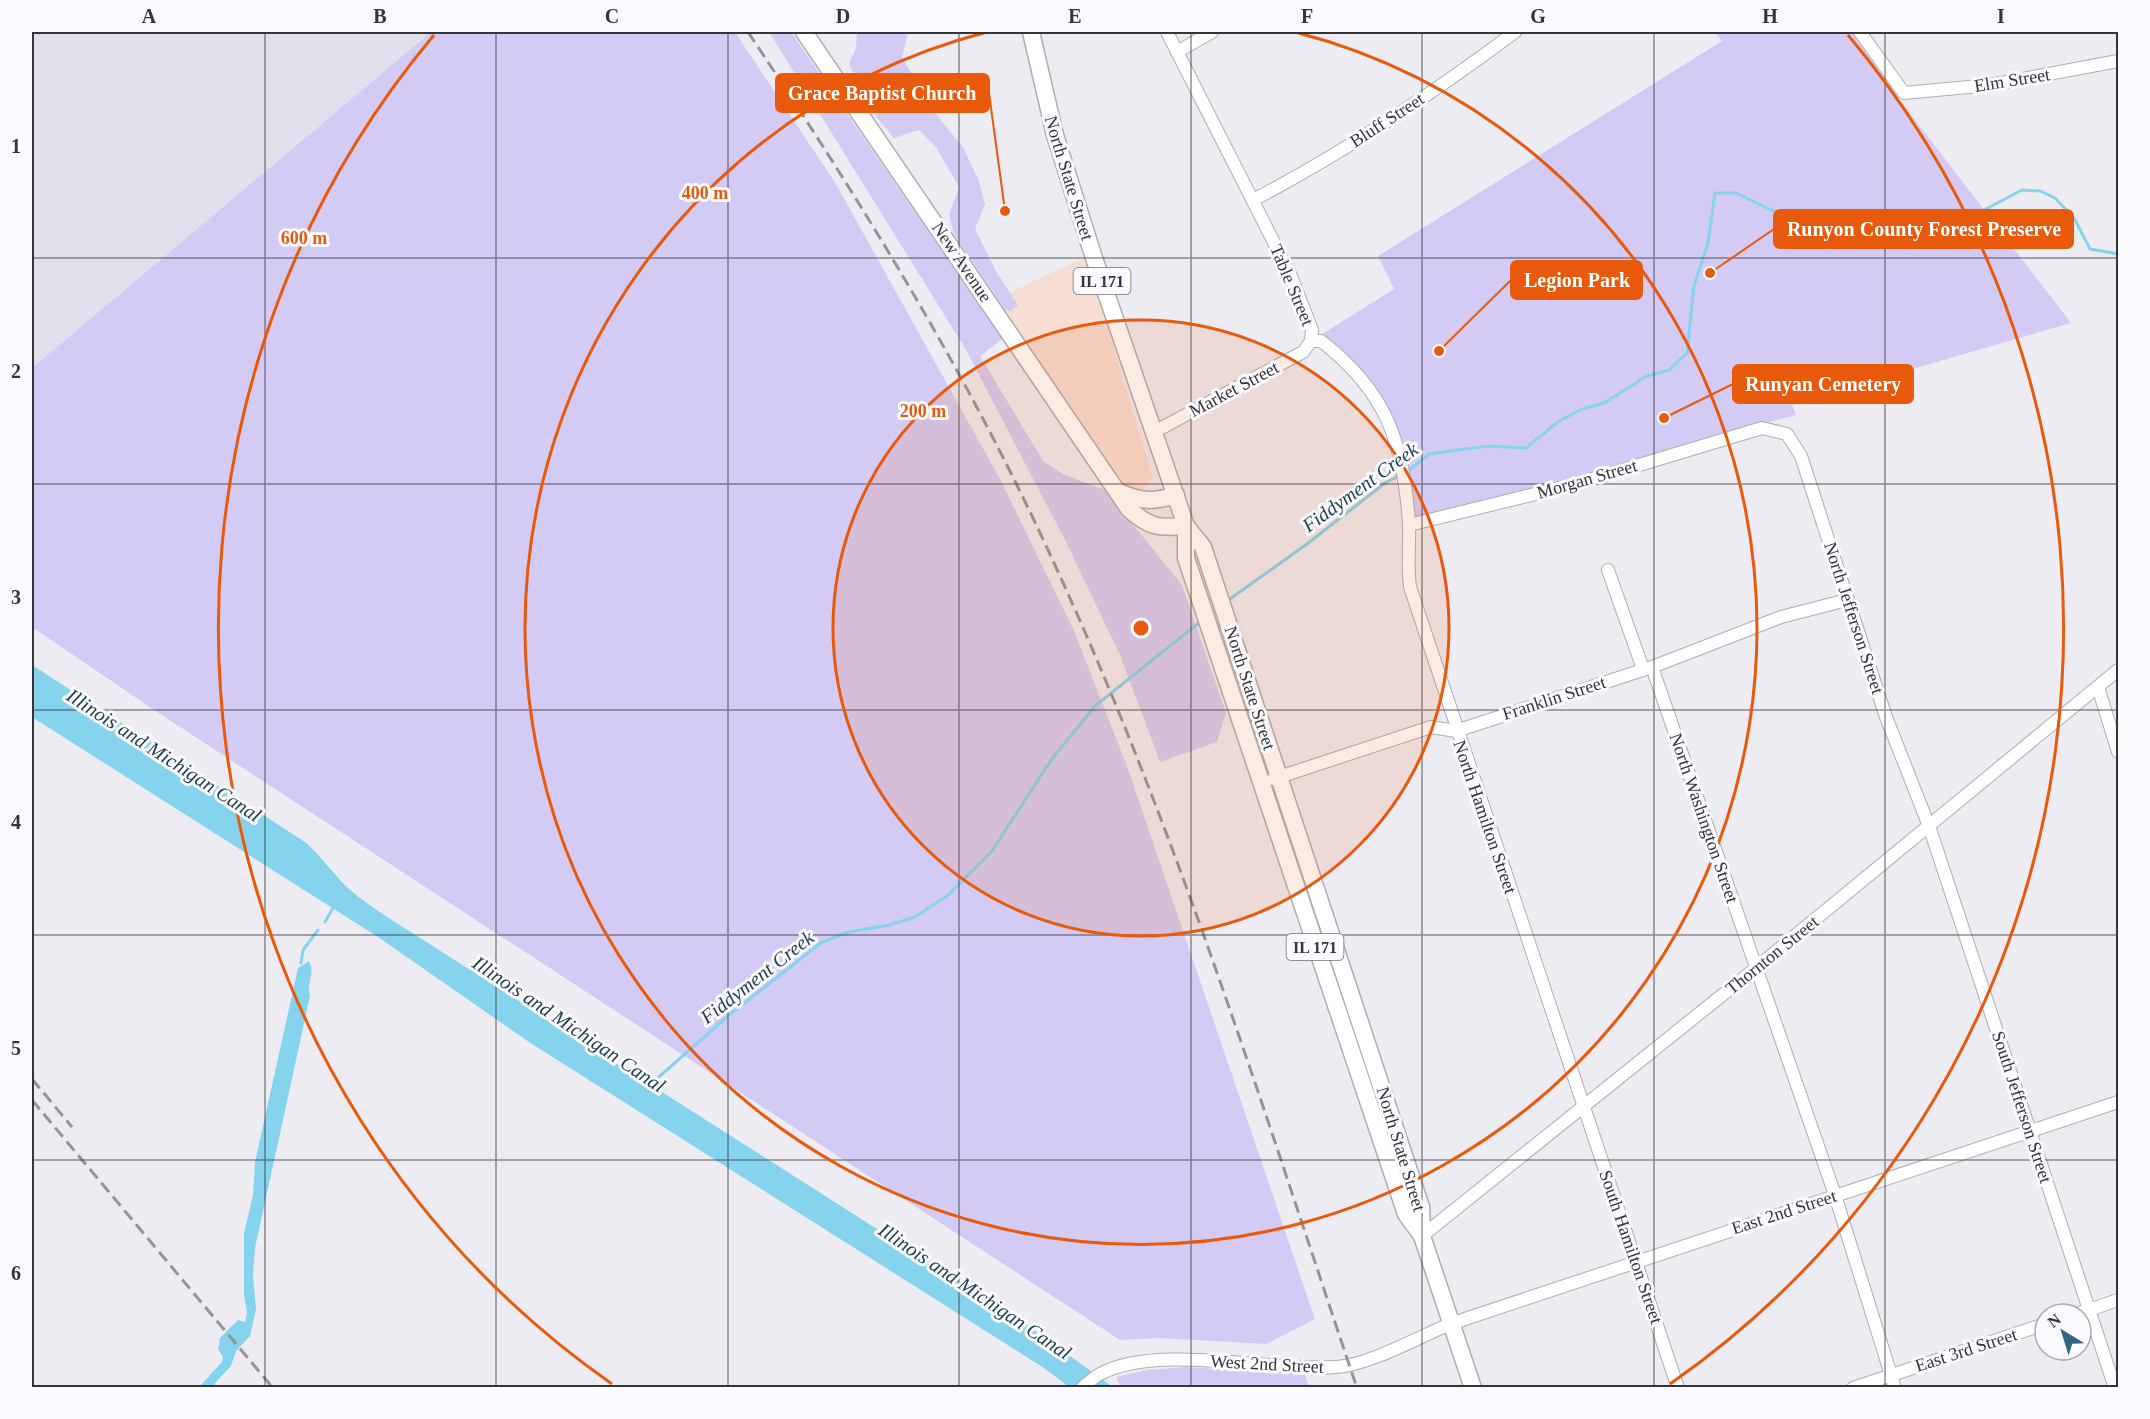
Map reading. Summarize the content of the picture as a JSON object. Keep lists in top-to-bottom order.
{
  "streets": {
    "main road": ["North State Street", "New Avenue", "IL 171"],
    "street": [
      "Elm Street",
      "Bluff Street",
      "Table Street",
      "Market Street",
      "Morgan Street",
      "North Jefferson Street",
      "Franklin Street",
      "North Hamilton Street",
      "North Washington Street",
      "Thornton Street",
      "South Jefferson Street",
      "East 2nd Street",
      "South Hamilton Street",
      "East 3rd Street",
      "West 2nd Street"
    ]
  },
  "crossings": [
    ["Bluff Street", "Table Street"],
    ["North State Street", "New Avenue"],
    ["North State Street", "IL 171"],
    ["North State Street", "Market Street"],
    ["North State Street", "Franklin Street"],
    ["North State Street", "Thornton Street"],
    ["IL 171", "Thornton Street"],
    ["IL 171", "East 2nd Street"],
    ["IL 171", "West 2nd Street"],
    ["Table Street", "Market Street"],
    ["Table Street", "Morgan Street"],
    ["Table Street", "North Hamilton Street"],
    ["Morgan Street", "North Jefferson Street"],
    ["Morgan Street", "North Hamilton Street"],
    ["North Jefferson Street", "Franklin Street"],
    ["North Jefferson Street", "Thornton Street"],
    ["North Jefferson Street", "South Jefferson Street"],
    ["Franklin Street", "North Hamilton Street"],
    ["Franklin Street", "North Washington Street"],
    ["North Hamilton Street", "Thornton Street"],
    ["North Hamilton Street", "South Hamilton Street"],
    ["North Washington Street", "Thornton Street"],
    ["North Washington Street", "East 2nd Street"],
    ["North Washington Street", "East 3rd Street"],
    ["Thornton Street", "South Jefferson Street"],
    ["Thornton Street", "South Hamilton Street"],
    ["South Jefferson Street", "East 2nd Street"],
    ["East 2nd Street", "South Hamilton Street"],
    ["East 2nd Street", "West 2nd Street"]
  ],
  "water": ["Fiddyment Creek", "Illinois and Michigan Canal"],
  "places": [
    "Grace Baptist Church",
    "Runyon County Forest Preserve",
    "Legion Park",
    "Runyan Cemetery"
  ],
  "north": "top left",
  "grid": {
    "columns": [
      "A",
      "B",
      "C",
      "D",
      "E",
      "F",
      "G",
      "H",
      "I"
    ],
    "rows": [
      "1",
      "2",
      "3",
      "4",
      "5",
      "6"
    ]
  },
  "rings": ["400 m", "600 m", "200 m"]
}
